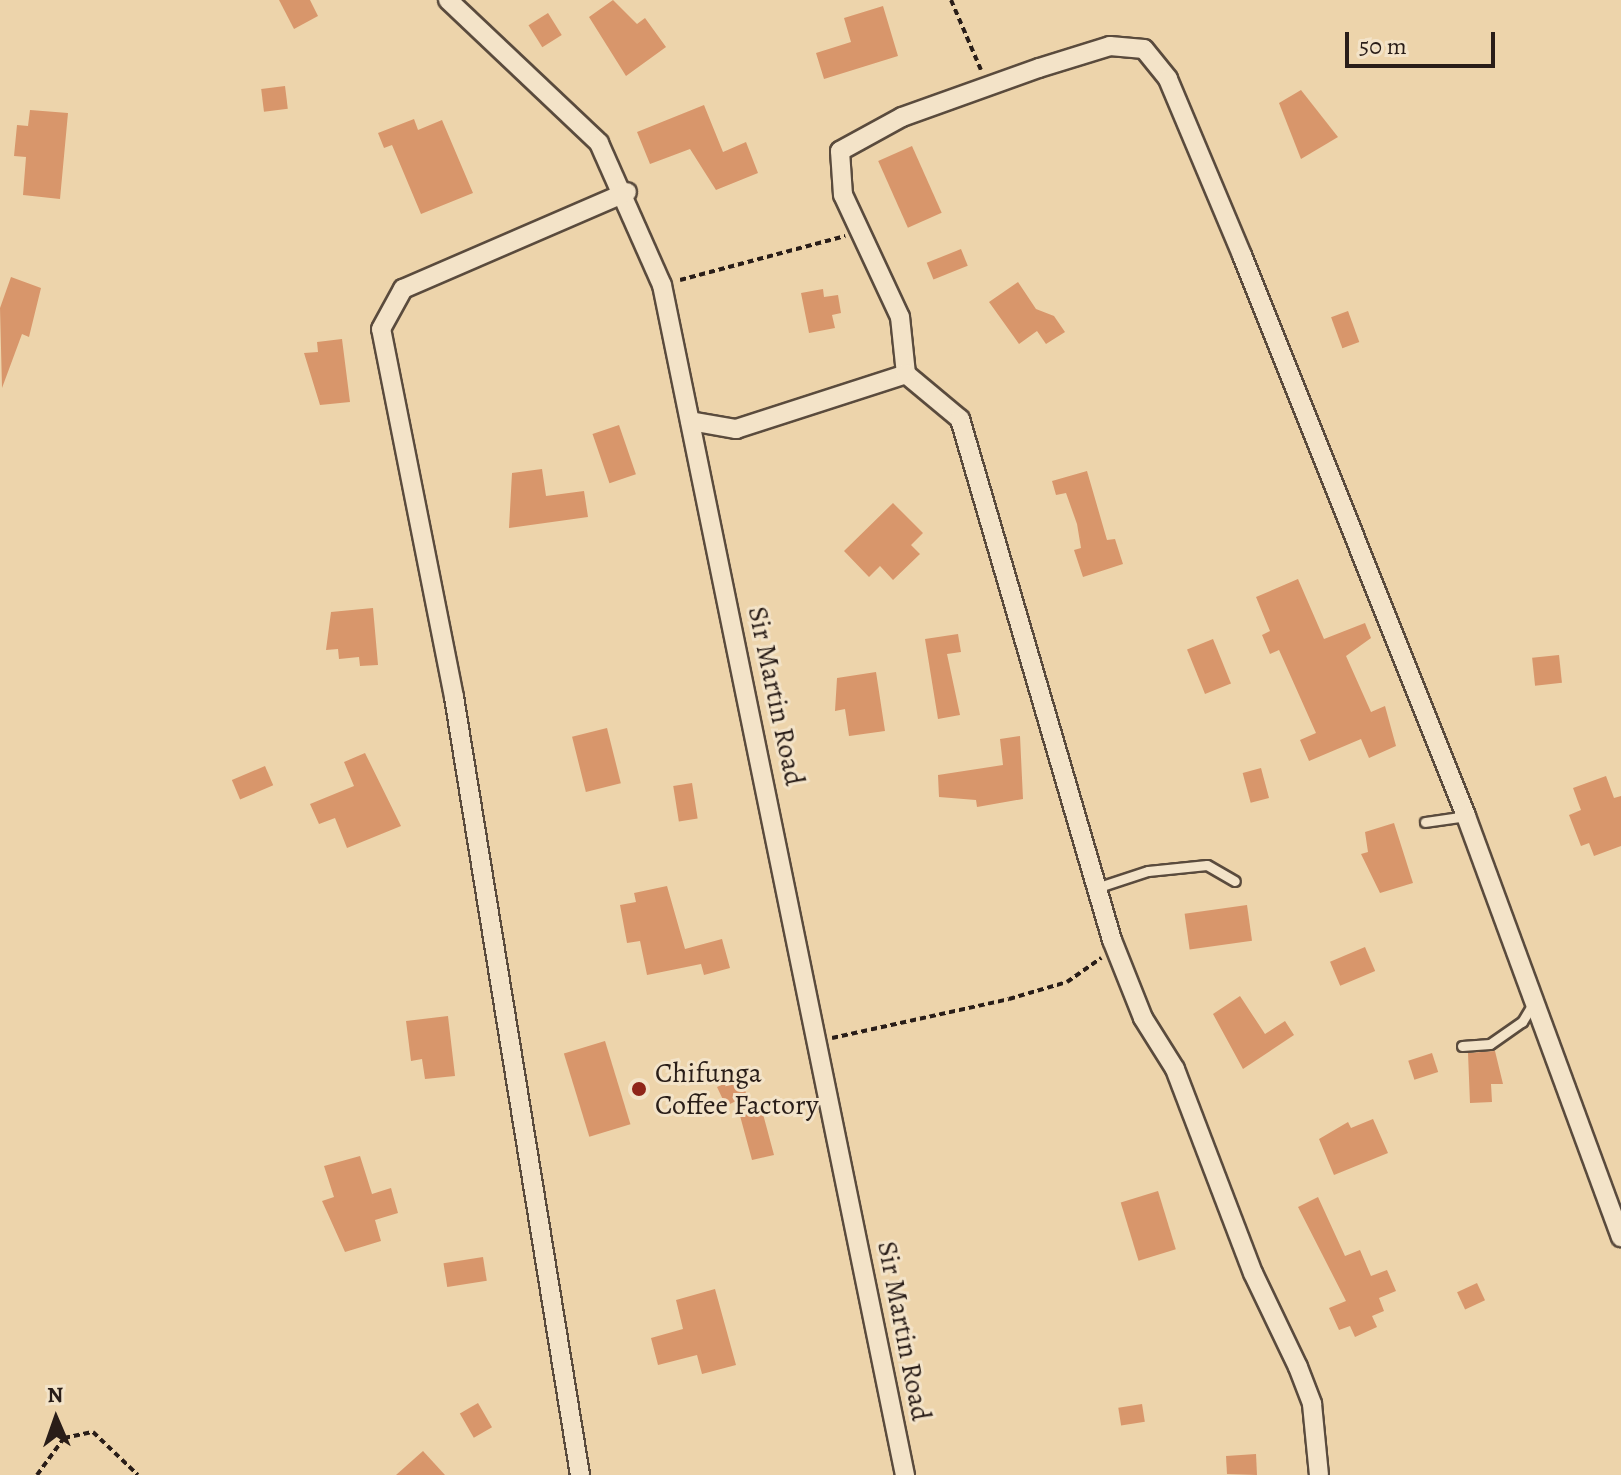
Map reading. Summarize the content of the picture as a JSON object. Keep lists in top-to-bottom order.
{
  "streets": {
    "street": ["Sir Martin Road"]
  },
  "places": ["Chifunga Coffee Factory"],
  "scale_bar": "50 m",
  "north": "top"
}
